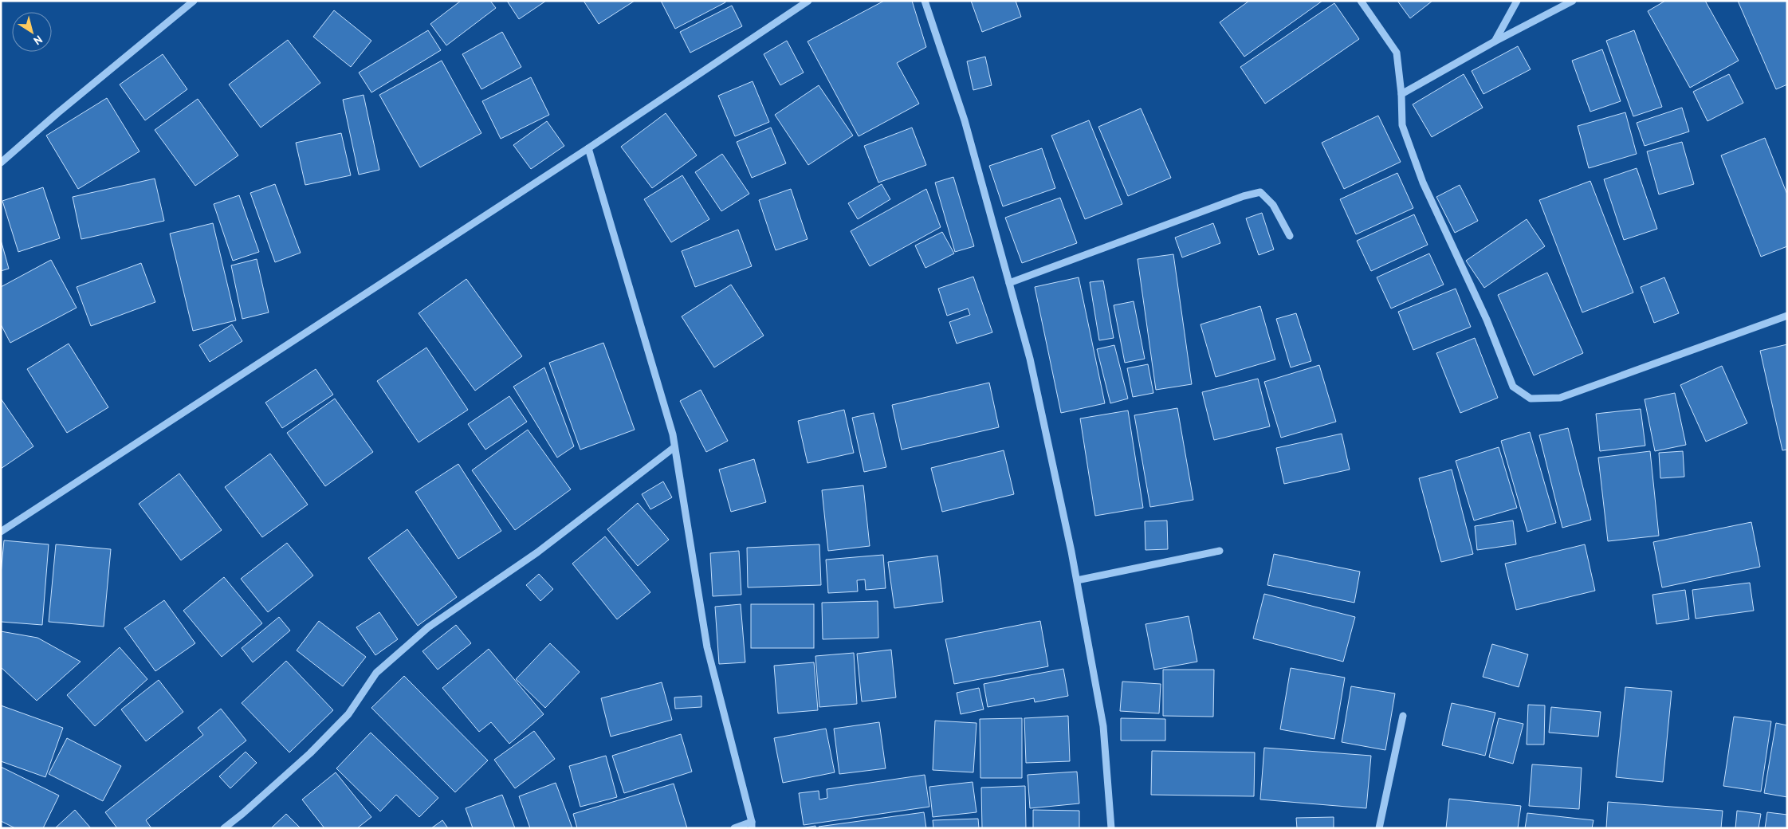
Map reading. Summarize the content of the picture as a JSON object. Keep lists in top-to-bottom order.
{
  "north": "bottom right"
}
